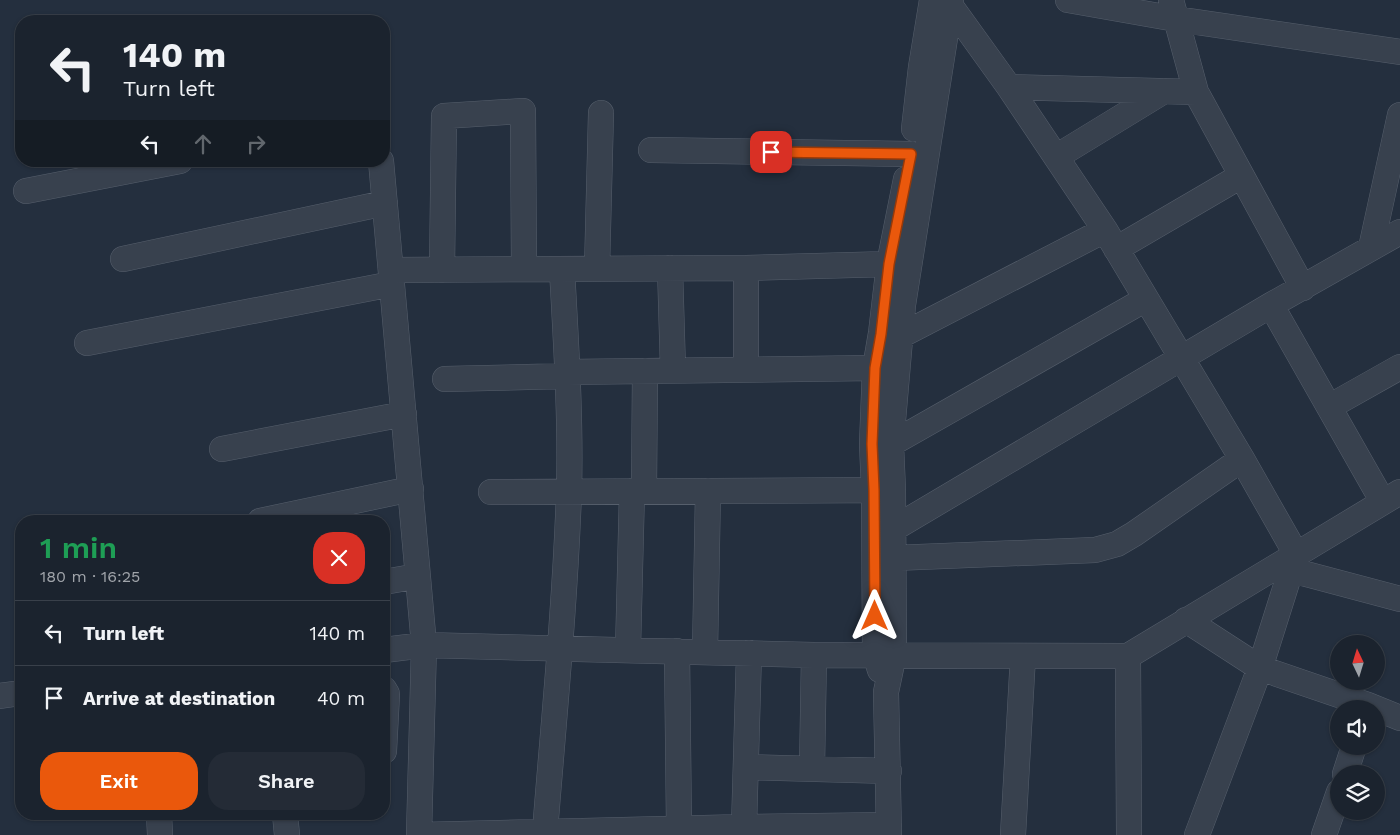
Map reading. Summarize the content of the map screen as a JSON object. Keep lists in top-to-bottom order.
{
  "north": "top",
  "page": {
    "turn": ["140 m", "Turn left"],
    "heading": ["1 min", "180 m · 16:25"],
    "list": [
      {
        "name": "Turn left",
        "value": "140 m"
      },
      {
        "name": "Arrive at destination",
        "value": "40 m"
      }
    ],
    "buttons": ["Exit", "Share"]
  }
}
